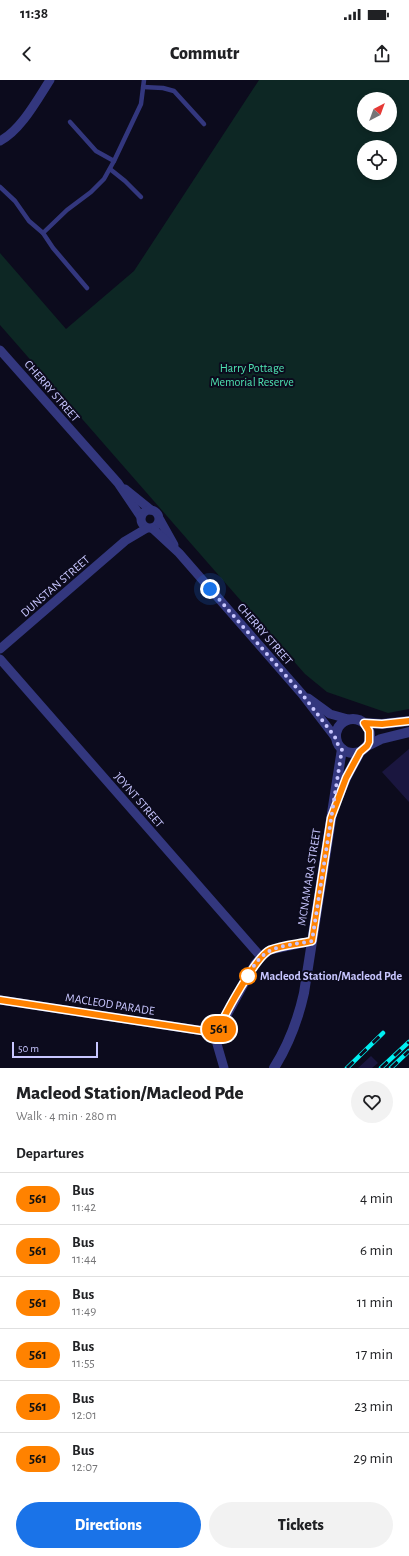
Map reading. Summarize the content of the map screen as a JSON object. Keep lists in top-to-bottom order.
{
  "streets": {
    "street": [
      "CHERRY STREET",
      "DUNSTAN STREET",
      "JOYNT STREET",
      "MCNAMARA STREET",
      "MACLEOD PARADE"
    ]
  },
  "crossings": [
    ["CHERRY STREET", "DUNSTAN STREET"],
    ["CHERRY STREET", "MCNAMARA STREET"],
    ["JOYNT STREET", "MCNAMARA STREET"],
    ["MCNAMARA STREET", "MACLEOD PARADE"]
  ],
  "parks": ["Harry Pottage Memorial Reserve"],
  "places": ["Macleod Station/Macleod Pde"],
  "lines": ["bus line 561"],
  "scale_bar": "50 m",
  "north": "top right",
  "page": {
    "status": "11:38",
    "header": "Commutr",
    "on_map": "561",
    "scale": "50 m",
    "heading": [
      ["Macleod Station/Macleod Pde", "Walk · 4 min · 280 m"],
      "Departures"
    ],
    "list": [
      {
        "mark": "561",
        "name": "Bus",
        "note": "11:42",
        "value": "4 min"
      },
      {
        "mark": "561",
        "name": "Bus",
        "note": "11:44",
        "value": "6 min"
      },
      {
        "mark": "561",
        "name": "Bus",
        "note": "11:49",
        "value": "11 min"
      },
      {
        "mark": "561",
        "name": "Bus",
        "note": "11:55",
        "value": "17 min"
      },
      {
        "mark": "561",
        "name": "Bus",
        "note": "12:01",
        "value": "23 min"
      },
      {
        "mark": "561",
        "name": "Bus",
        "note": "12:07",
        "value": "29 min"
      }
    ],
    "buttons": ["Directions", "Tickets"]
  }
}
